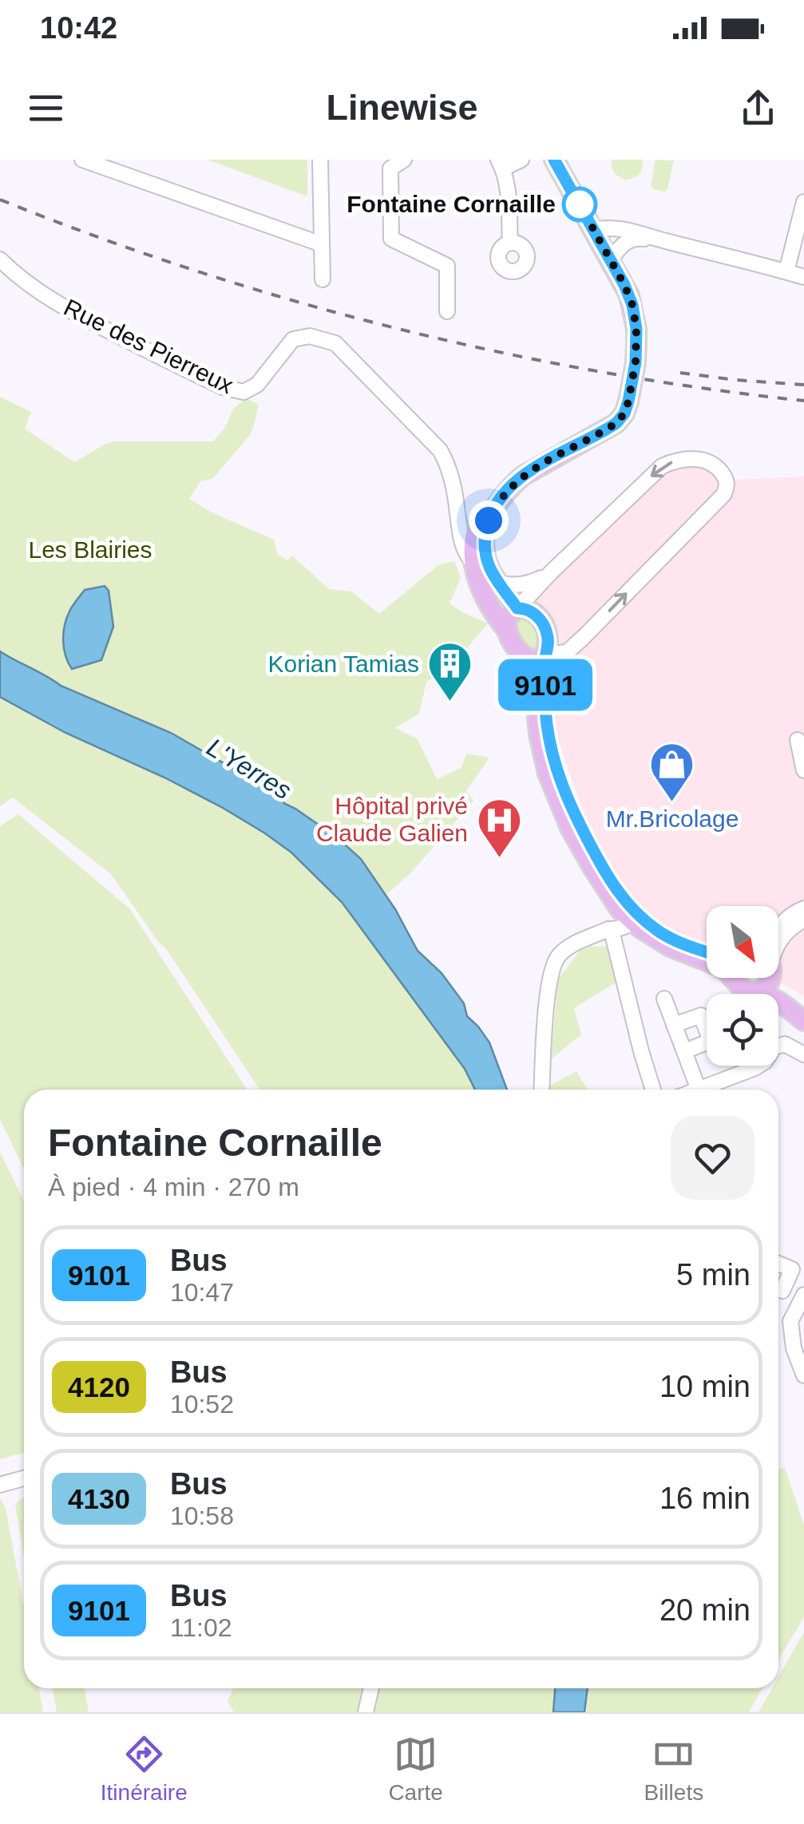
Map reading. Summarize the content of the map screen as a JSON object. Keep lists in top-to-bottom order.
{
  "streets": {
    "street": ["Rue des Pierreux"]
  },
  "water": ["L'Yerres"],
  "parks": ["Les Blairies"],
  "places": {
    "other": ["Fontaine Cornaille"],
    "building": ["Korian Tamias"],
    "shop": ["Mr.Bricolage"],
    "hospital": ["Hôpital privé Claude Galien"]
  },
  "lines": ["bus line 9101"],
  "north": "bottom right",
  "page": {
    "status": "10:42",
    "header": "Linewise",
    "on_map": "9101",
    "heading": ["Fontaine Cornaille", "À pied · 4 min · 270 m"],
    "list": [
      {
        "mark": "9101",
        "name": "Bus",
        "note": "10:47",
        "value": "5 min"
      },
      {
        "mark": "4120",
        "name": "Bus",
        "note": "10:52",
        "value": "10 min"
      },
      {
        "mark": "4130",
        "name": "Bus",
        "note": "10:58",
        "value": "16 min"
      },
      {
        "mark": "9101",
        "name": "Bus",
        "note": "11:02",
        "value": "20 min"
      }
    ],
    "tabs": ["Itinéraire", "Carte", "Billets"]
  }
}
